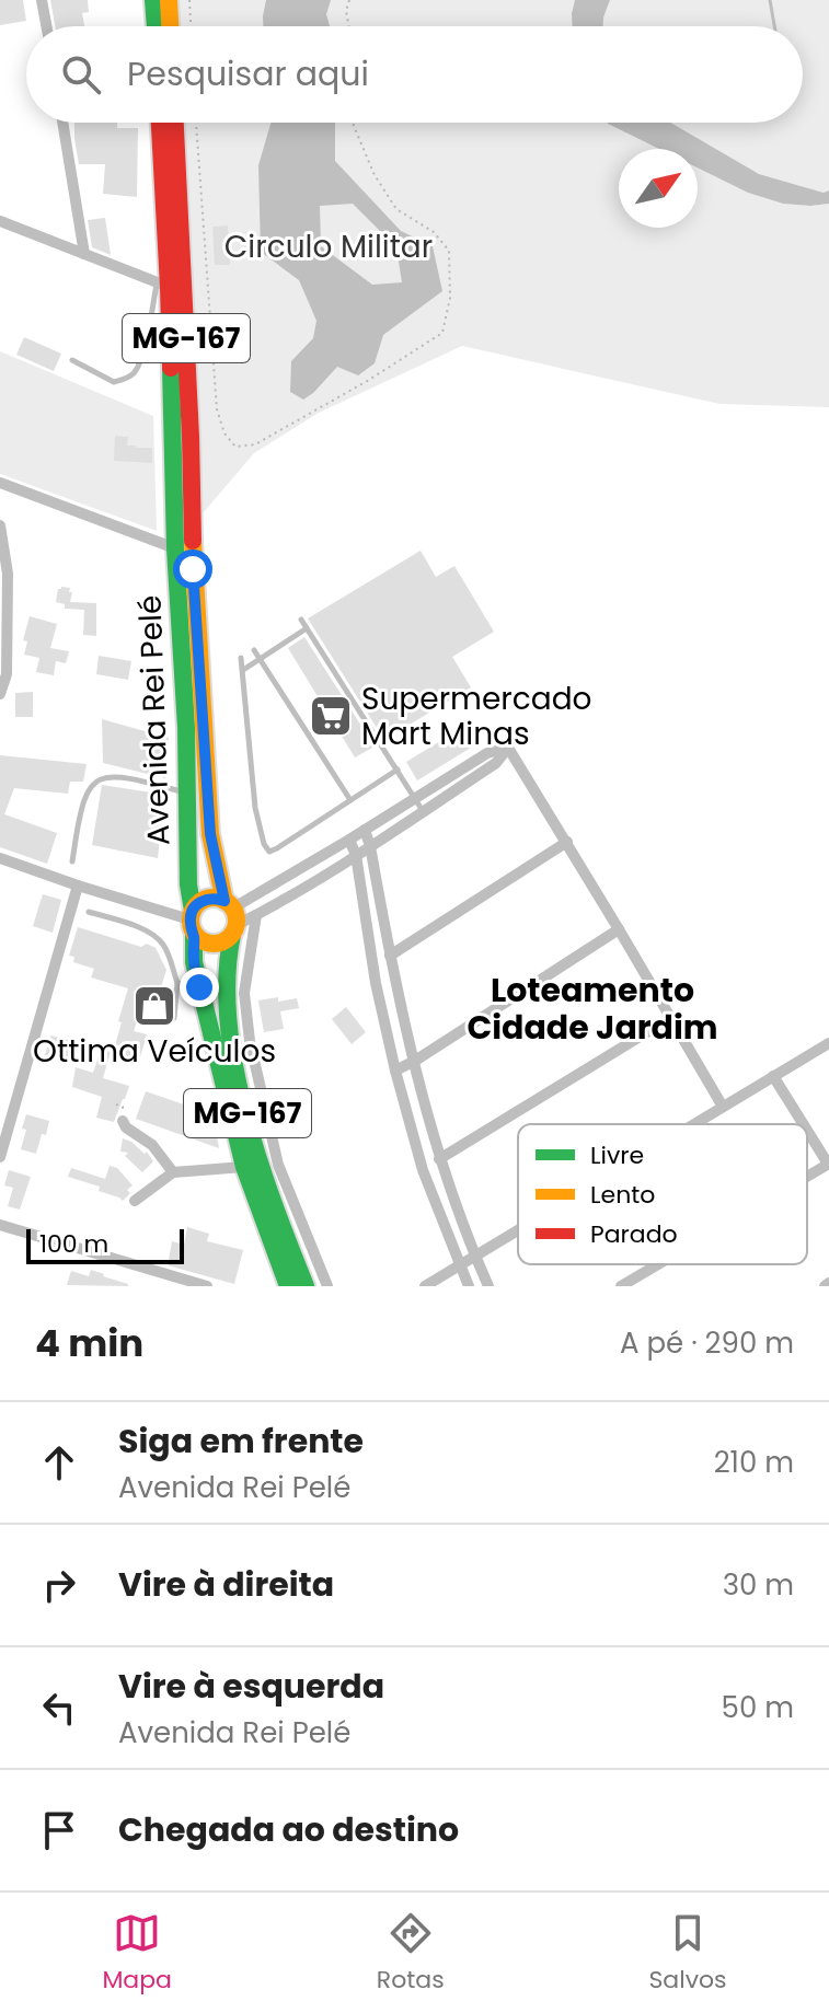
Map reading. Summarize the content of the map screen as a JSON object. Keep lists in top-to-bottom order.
{
  "streets": {
    "main road": ["MG-167", "Avenida Rei Pelé"]
  },
  "districts": ["Loteamento Cidade Jardim"],
  "parks": ["Circulo Militar"],
  "places": {
    "supermarket": ["Supermercado Mart Minas"],
    "shop": ["Ottima Veículos"]
  },
  "legend": ["Livre", "Lento", "Parado"],
  "scale_bar": "100 m",
  "north": "top right",
  "page": {
    "search": "Pesquisar aqui",
    "scale": "100 m",
    "heading": ["4 min", "A pé · 290 m"],
    "list": [
      ["Siga em frente", "Avenida Rei Pelé", "210 m"],
      ["Vire à direita", "30 m"],
      ["Vire à esquerda", "Avenida Rei Pelé", "50 m"],
      "Chegada ao destino"
    ],
    "nav": ["Mapa", "Rotas", "Salvos"]
  }
}
